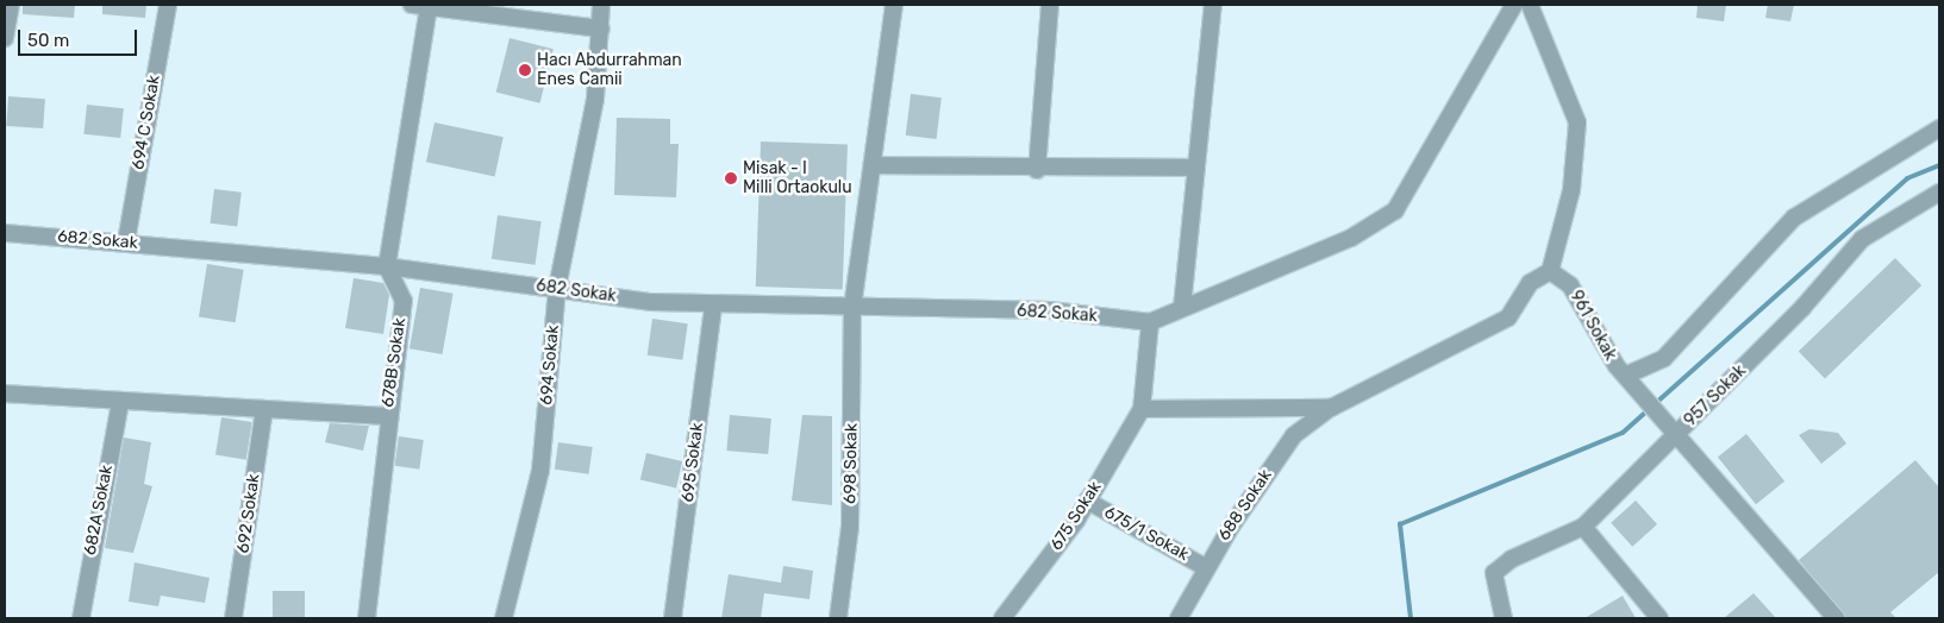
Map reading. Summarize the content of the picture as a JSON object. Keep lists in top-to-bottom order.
{
  "streets": {
    "street": [
      "694 C Sokak",
      "682 Sokak",
      "961 Sokak",
      "678B Sokak",
      "694 Sokak",
      "957 Sokak",
      "695 Sokak",
      "698 Sokak",
      "688 Sokak",
      "682A Sokak",
      "692 Sokak",
      "675 Sokak",
      "675/1 Sokak"
    ]
  },
  "crossings": [
    ["694 C Sokak", "682 Sokak"],
    ["682 Sokak", "678B Sokak"],
    ["682 Sokak", "694 Sokak"],
    ["682 Sokak", "695 Sokak"],
    ["682 Sokak", "698 Sokak"],
    ["961 Sokak", "957 Sokak"],
    ["688 Sokak", "675/1 Sokak"],
    ["675 Sokak", "675/1 Sokak"]
  ],
  "places": ["Hacı Abdurrahman Enes Camii", "Misak - I Milli Ortaokulu"],
  "scale_bar": "50 m"
}
